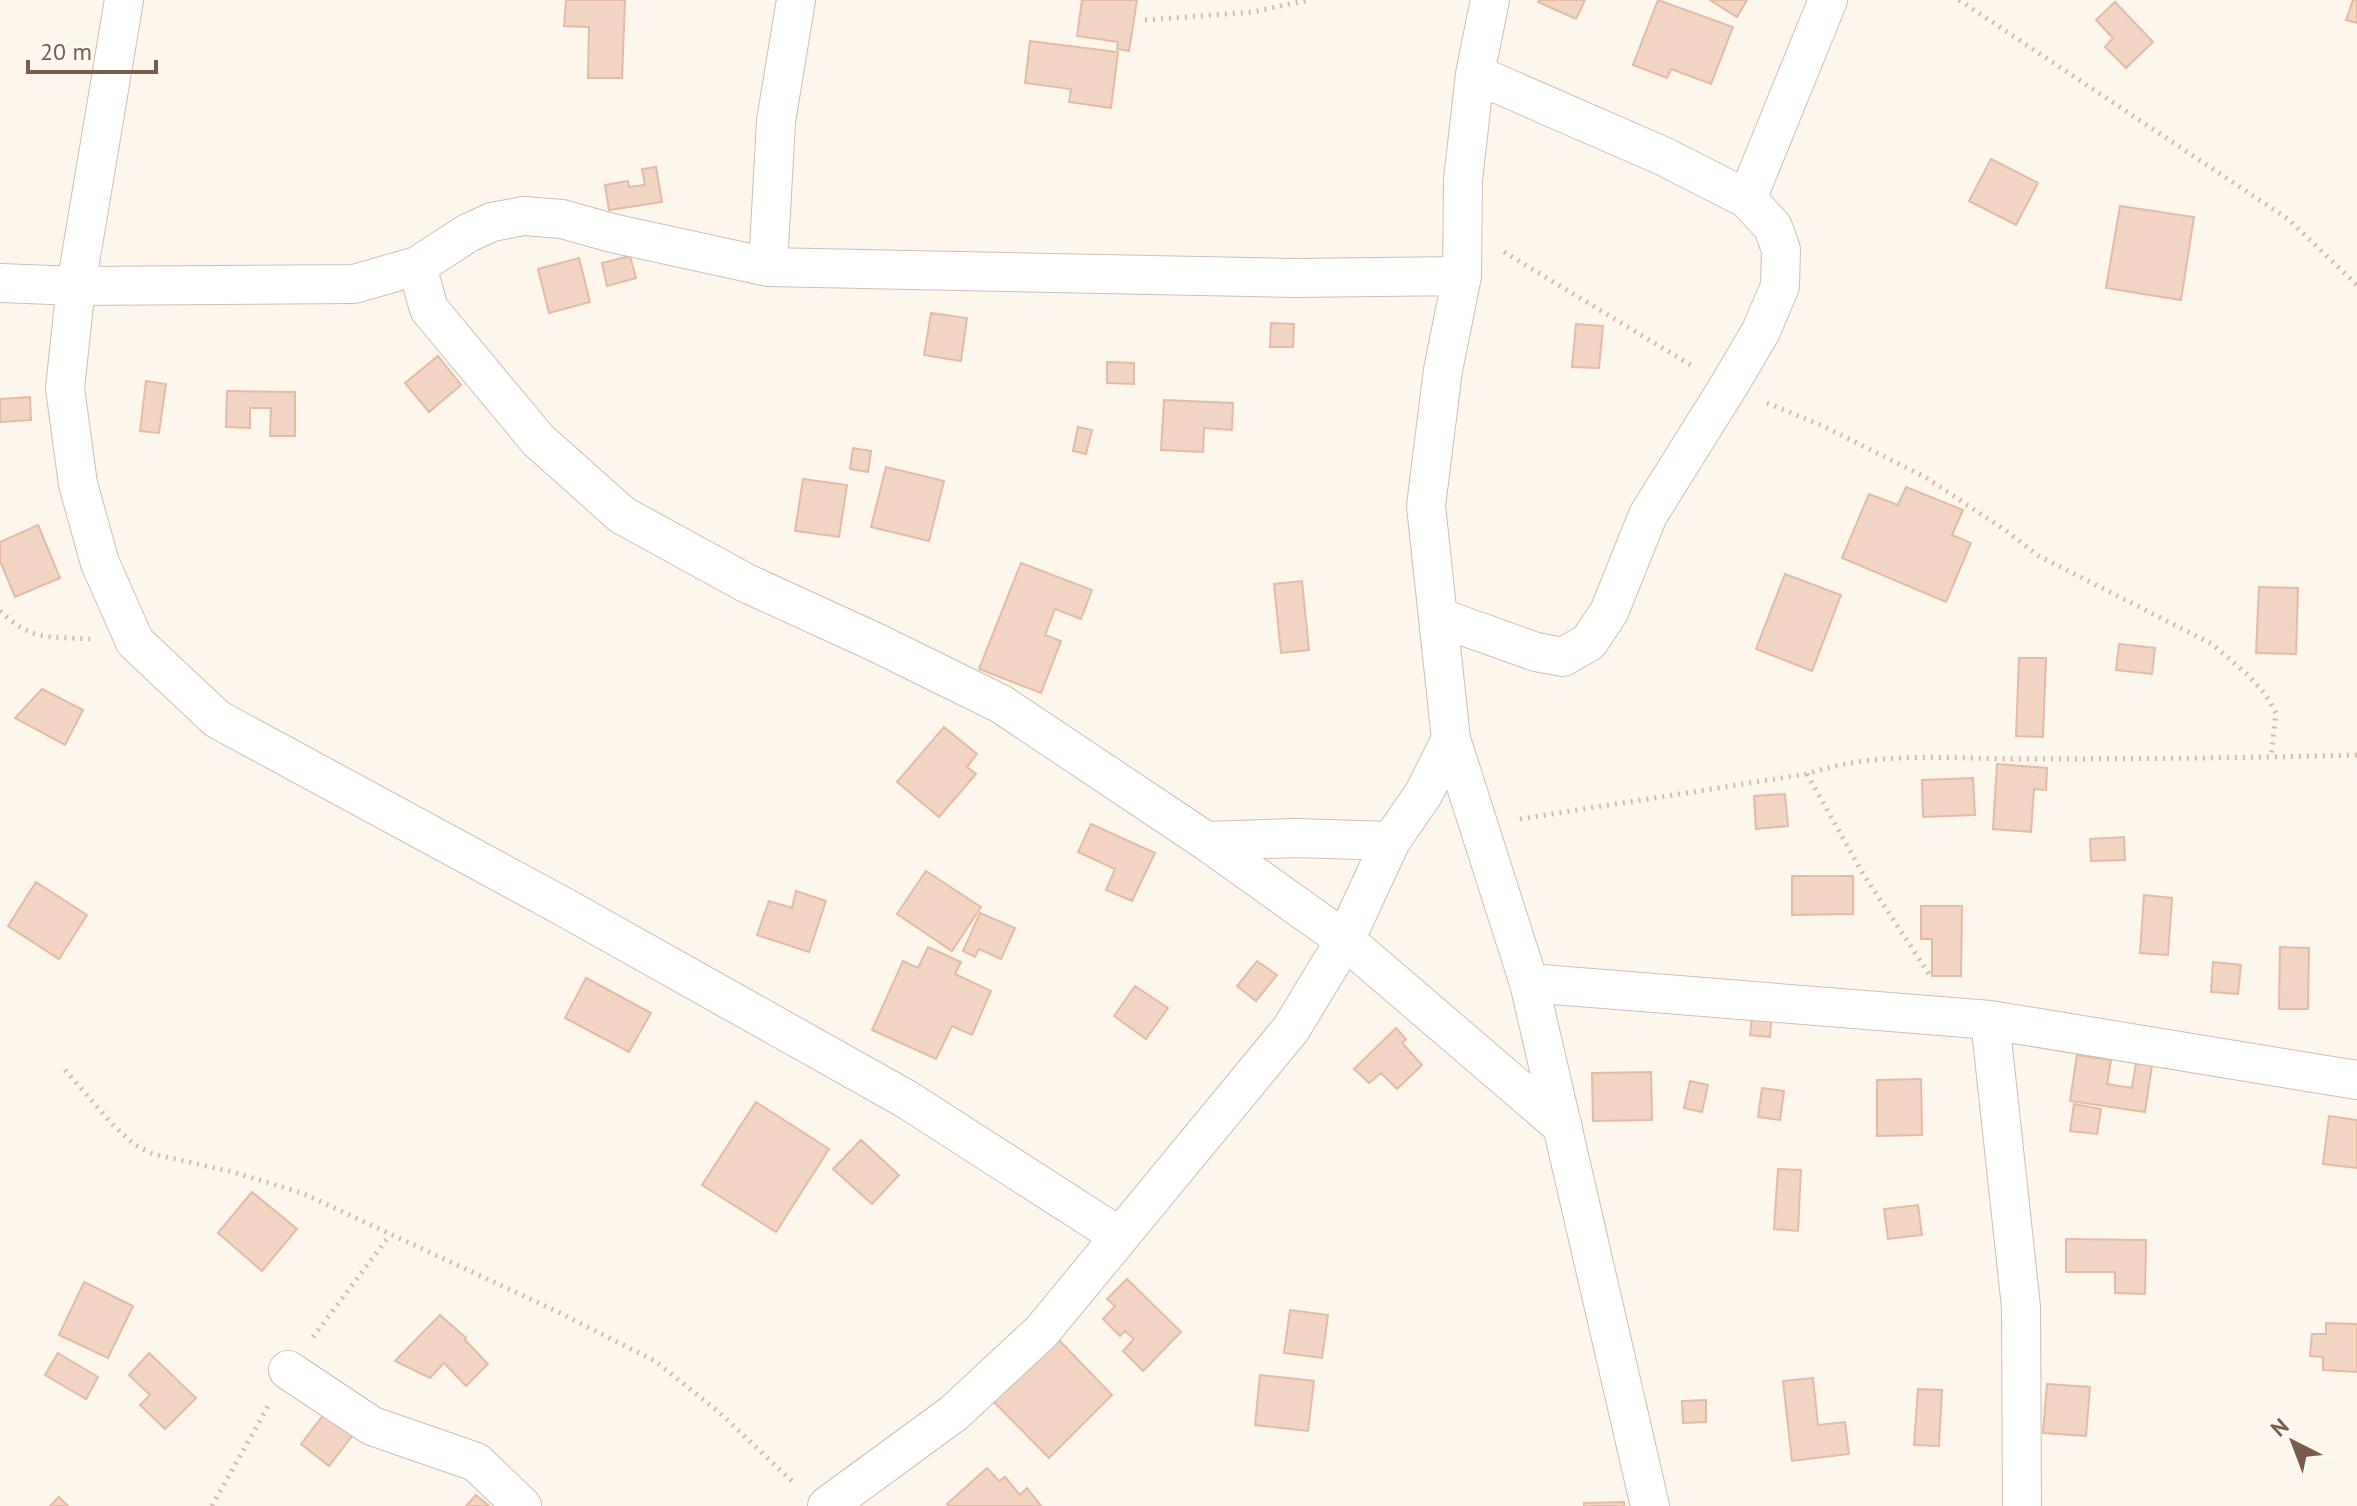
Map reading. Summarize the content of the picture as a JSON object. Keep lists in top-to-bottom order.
{
  "scale_bar": "20 m",
  "north": "top left"
}
